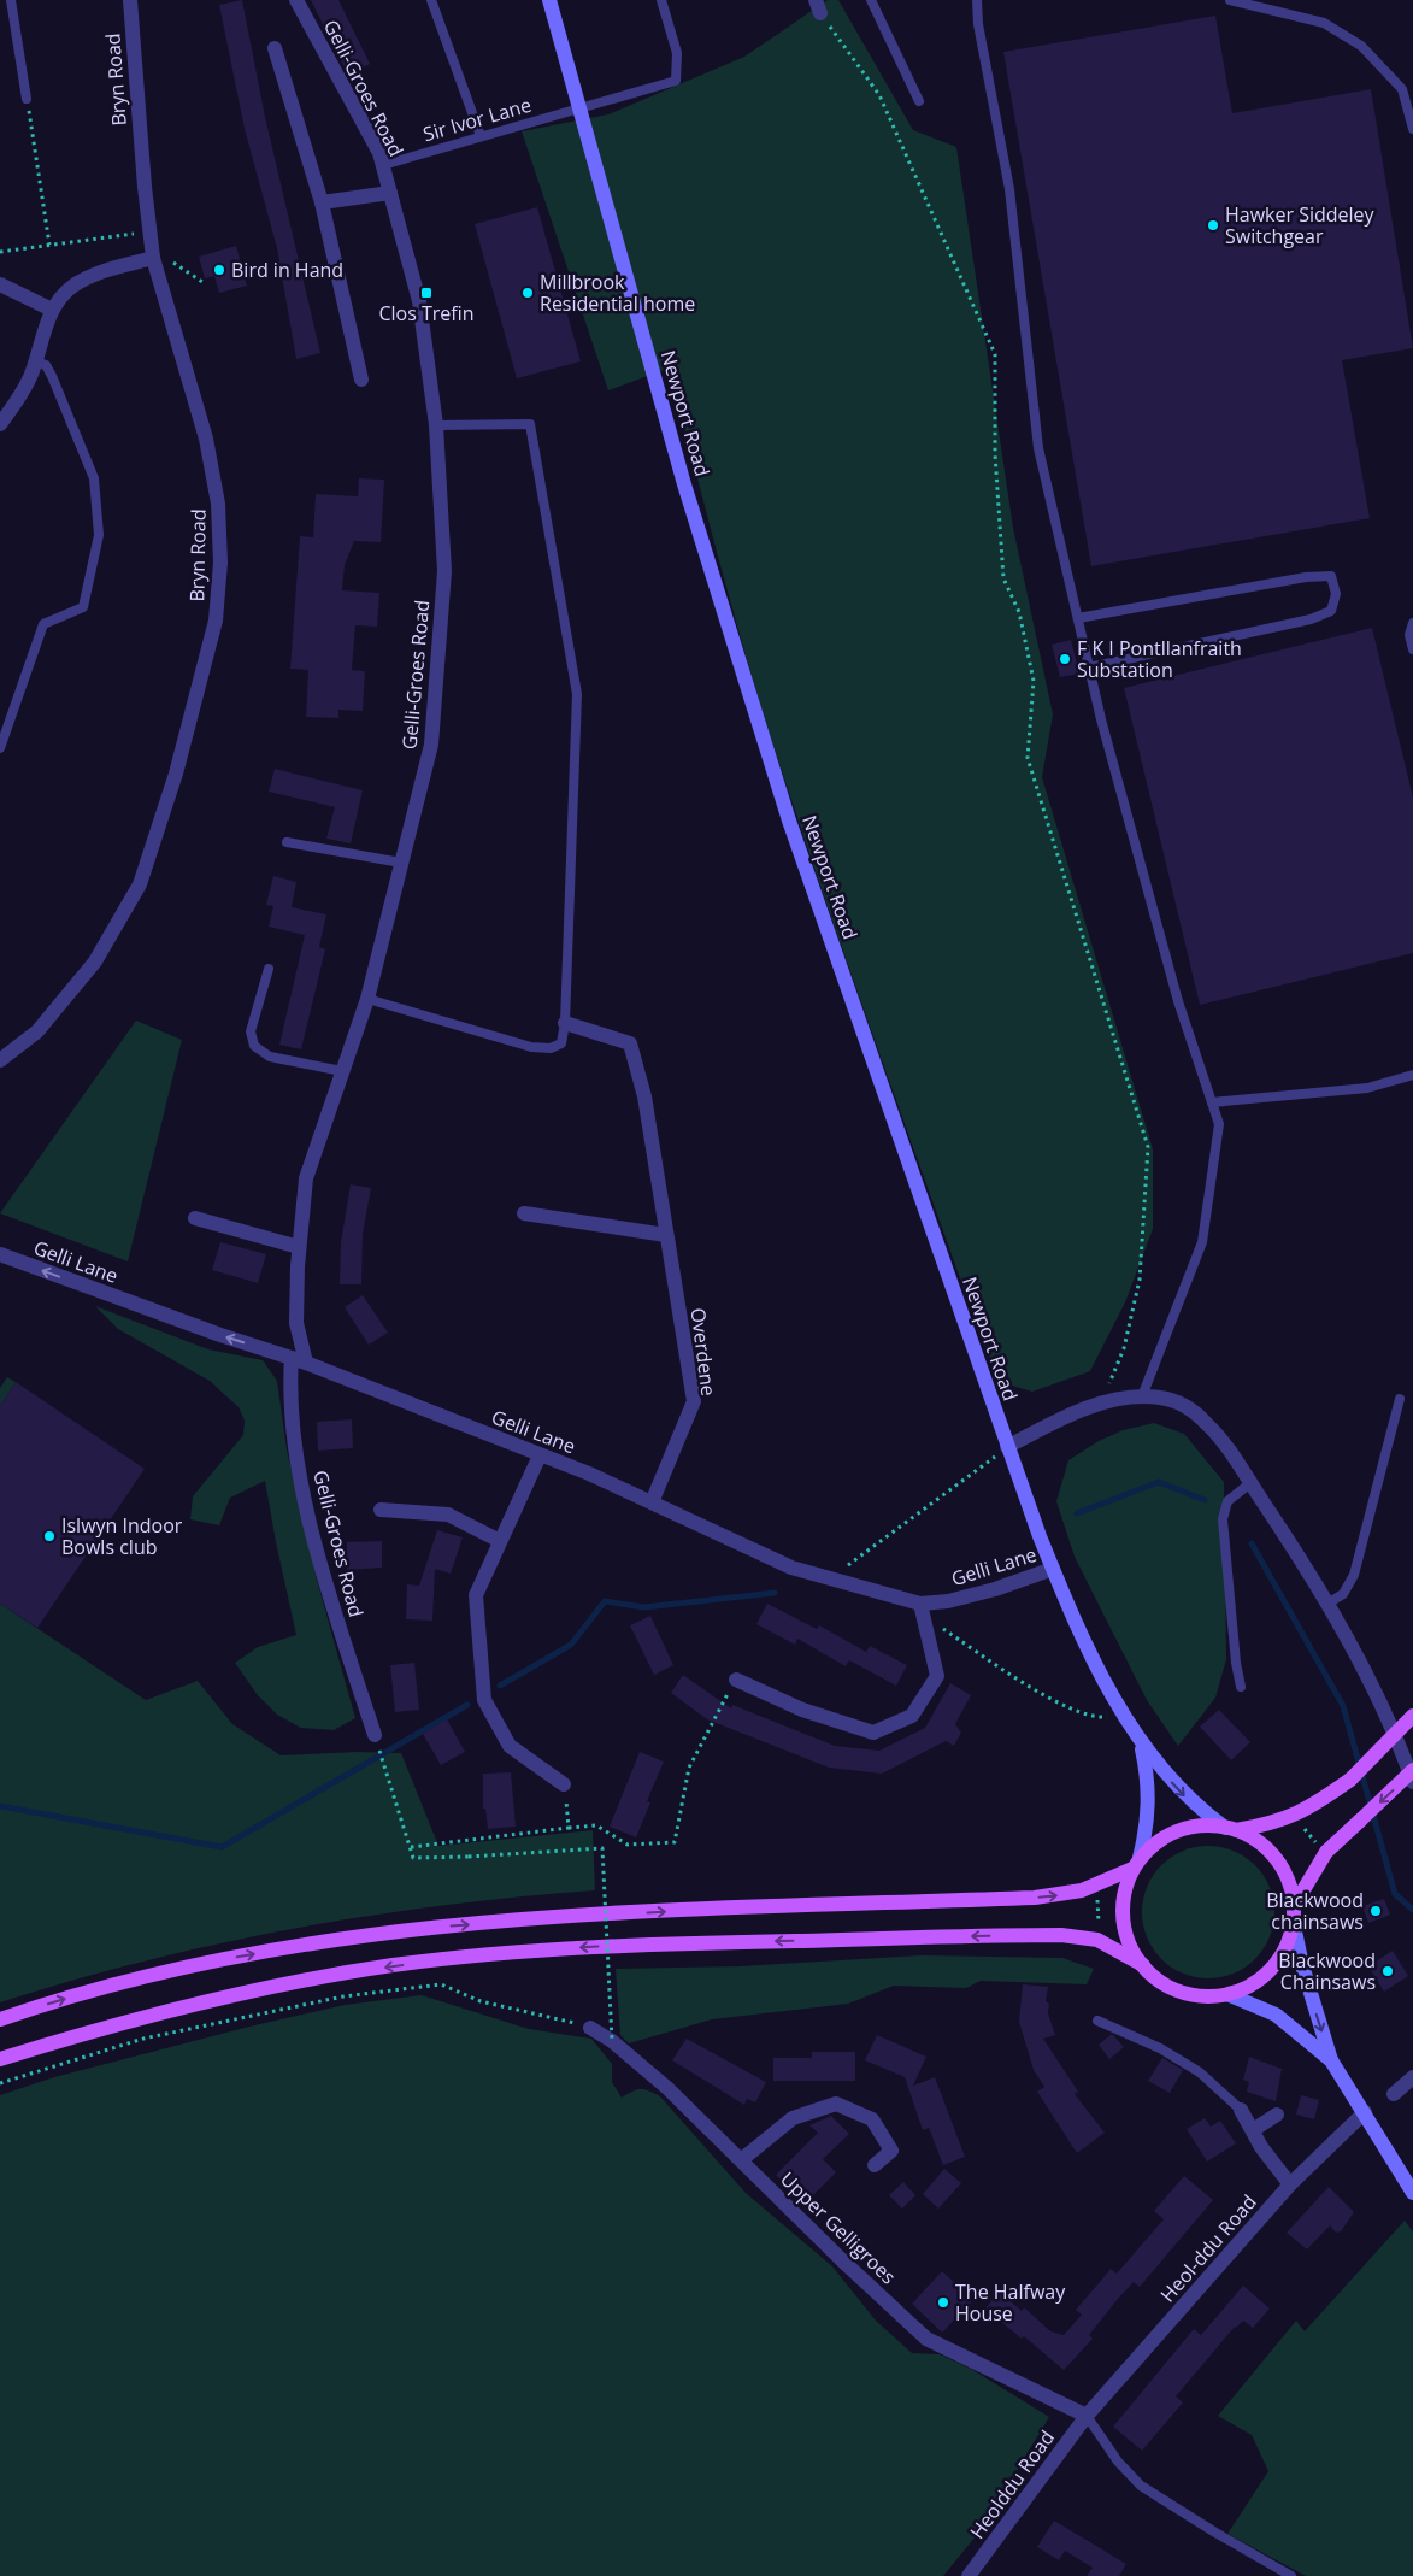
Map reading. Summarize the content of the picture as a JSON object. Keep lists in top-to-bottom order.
{
  "streets": {
    "main road": ["Newport Road"],
    "street": [
      "Bryn Road",
      "Gelli-Groes Road",
      "Gelli Lane",
      "Overdene",
      "Upper Gelligroes",
      "Heol-ddu Road",
      "Heolddu Road"
    ],
    "lane": ["Sir Ivor Lane"]
  },
  "crossings": [
    ["Gelli-Groes Road", "Sir Ivor Lane"],
    ["Gelli-Groes Road", "Gelli Lane"],
    ["Sir Ivor Lane", "Newport Road"],
    ["Newport Road", "Gelli Lane"],
    ["Gelli Lane", "Overdene"],
    ["Upper Gelligroes", "Heol-ddu Road"],
    ["Upper Gelligroes", "Heolddu Road"],
    ["Heol-ddu Road", "Heolddu Road"]
  ],
  "places": {
    "other": [
      "Hawker Siddeley Switchgear",
      "Bird in Hand",
      "Millbrook Residential home",
      "F K I Pontllanfraith Substation",
      "Islwyn Indoor Bowls club",
      "Blackwood chainsaws",
      "Blackwood Chainsaws",
      "The Halfway House"
    ],
    "transit": ["Clos Trefin"]
  }
}
